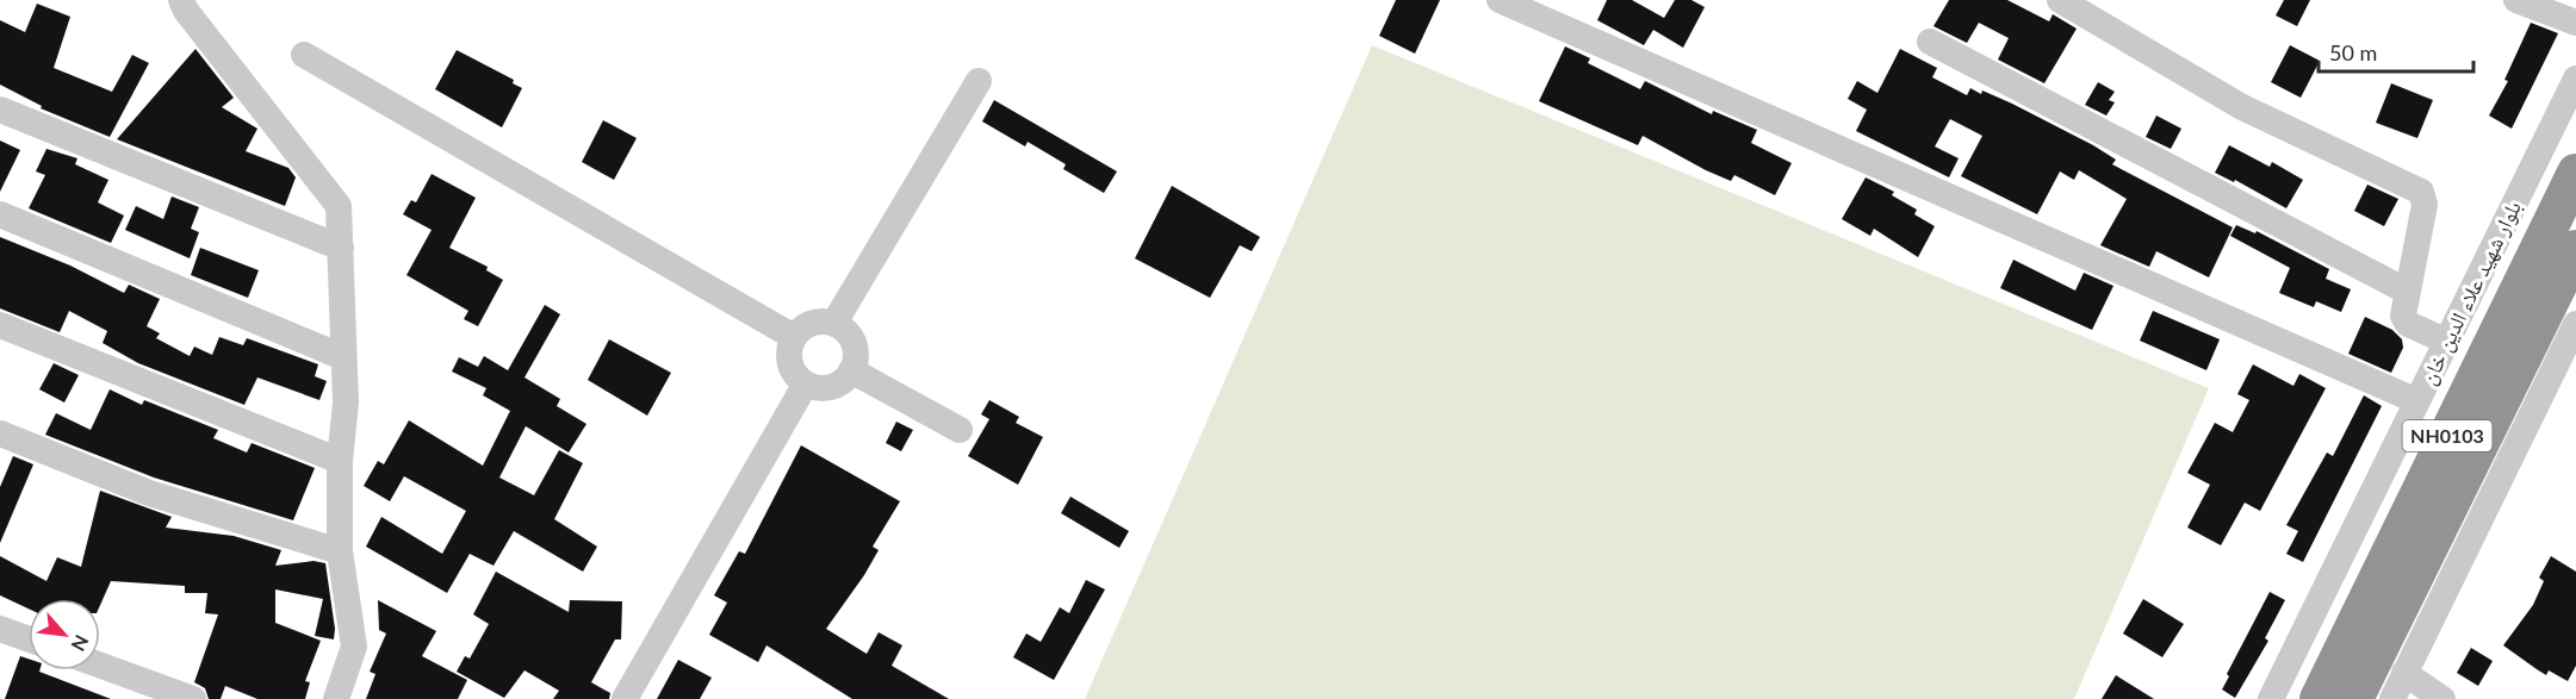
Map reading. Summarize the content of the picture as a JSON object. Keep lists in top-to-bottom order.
{
  "streets": {
    "highway": ["NH0103"],
    "street": ["بلوار شهید علاء الدین خان"]
  },
  "scale_bar": "50 m",
  "north": "bottom right"
}
